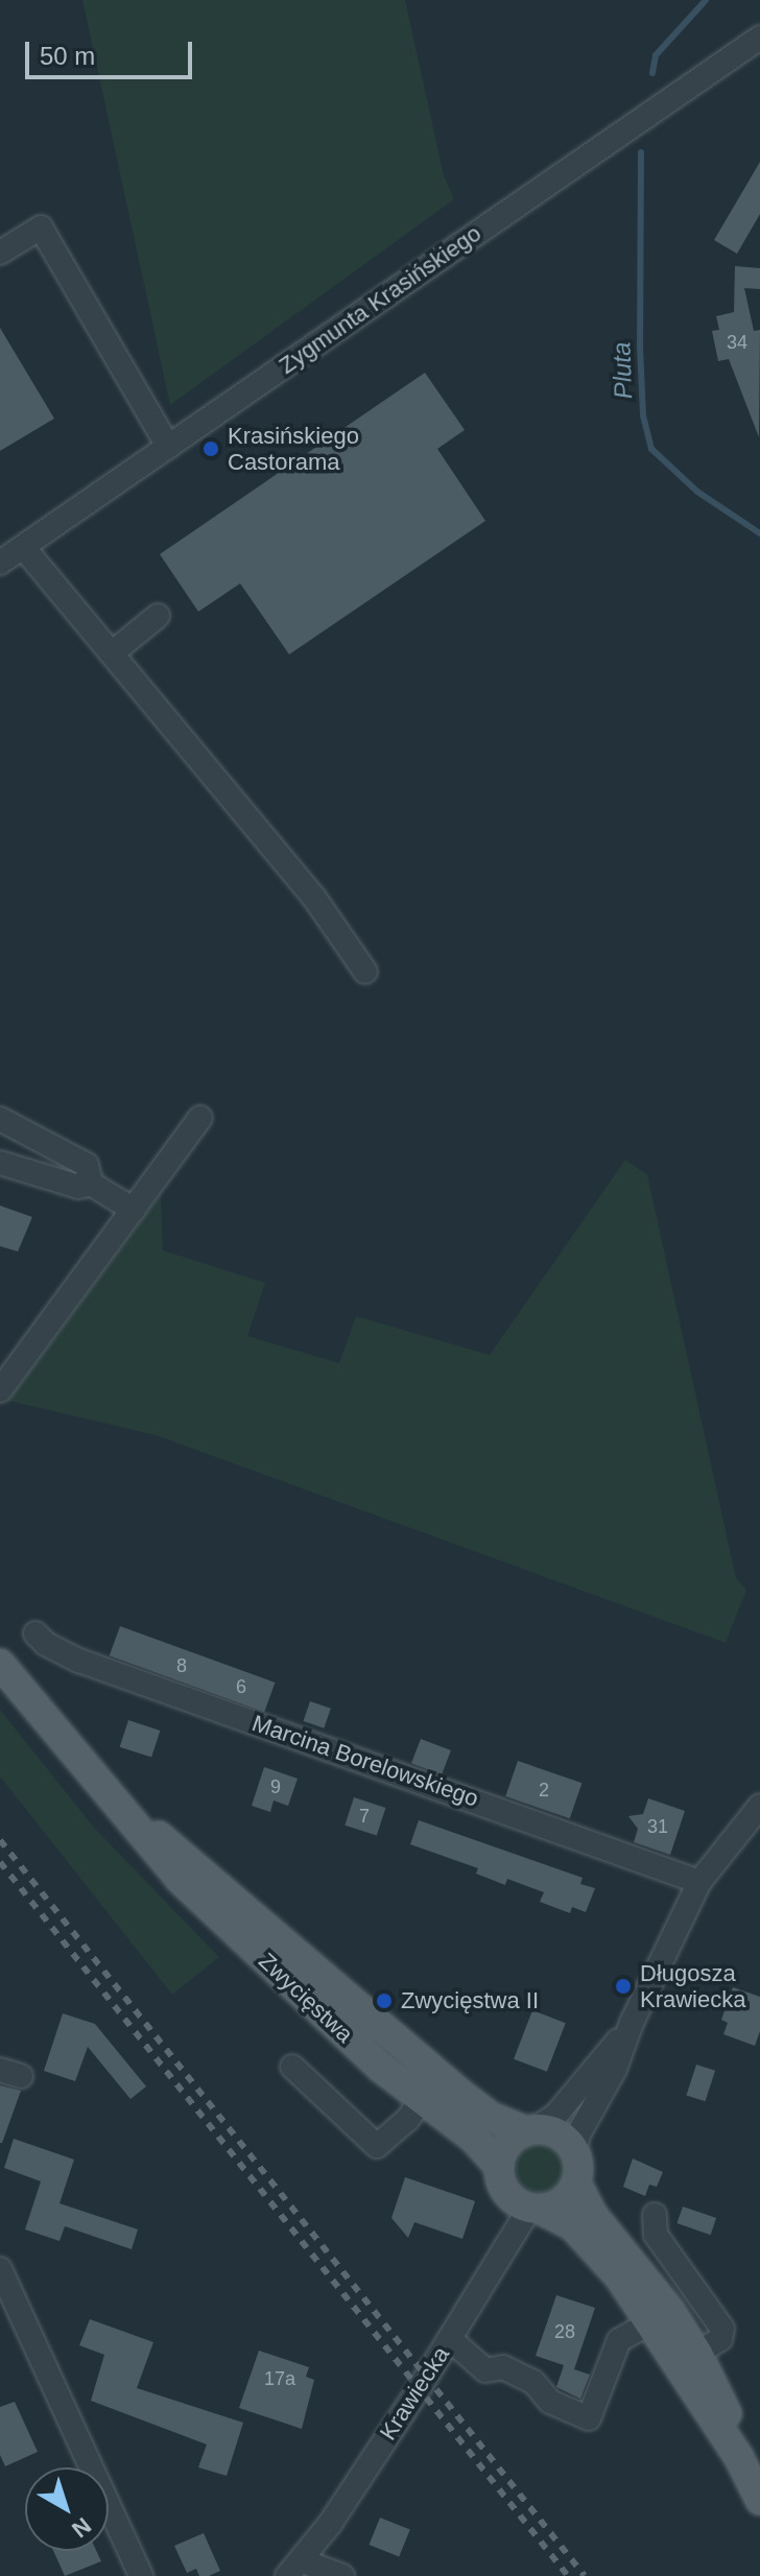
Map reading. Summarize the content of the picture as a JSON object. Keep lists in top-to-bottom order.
{
  "streets": {
    "main road": ["Zwycięstwa"],
    "street": ["Zygmunta Krasińskiego", "Marcina Borelowskiego", "Krawiecka"]
  },
  "crossings": [
    ["Zwycięstwa", "Krawiecka"]
  ],
  "water": ["Pluta"],
  "places": ["Krasińskiego Castorama", "Długosza Krawiecka", "Zwycięstwa II"],
  "house_numbers": [
    "34",
    "8",
    "6",
    "9",
    "2",
    "7",
    "31",
    "28",
    "17a"
  ],
  "scale_bar": "50 m",
  "north": "bottom right"
}
